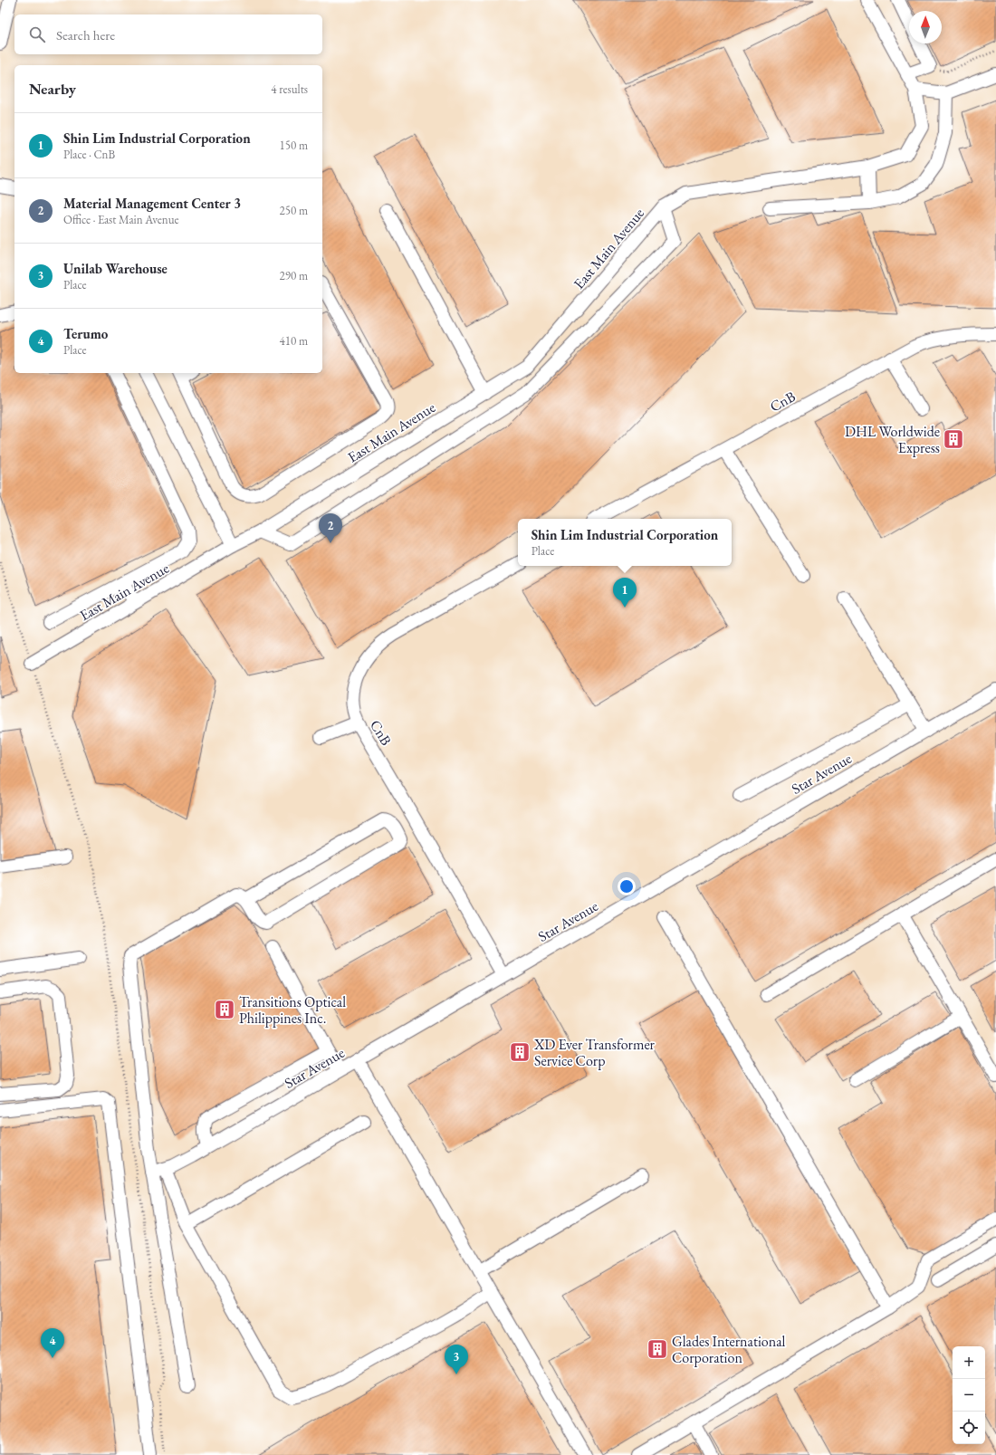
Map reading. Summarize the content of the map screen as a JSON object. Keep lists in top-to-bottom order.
{
  "streets": {
    "street": ["East Main Avenue", "CnB", "Star Avenue"]
  },
  "crossings": [
    ["CnB", "Star Avenue"]
  ],
  "places": {
    "building": [
      "DHL Worldwide Express",
      "Transitions Optical Philippines Inc.",
      "XD Ever Transformer Service Corp",
      "Glades International Corporation"
    ]
  },
  "north": "top",
  "page": {
    "search": "Search here",
    "heading": ["Nearby", "4 results"],
    "list": [
      {
        "mark": "1",
        "name": "Shin Lim Industrial Corporation",
        "note": "Place · CnB",
        "value": "150 m"
      },
      {
        "mark": "2",
        "name": "Material Management Center 3",
        "note": "Office · East Main Avenue",
        "value": "250 m"
      },
      {
        "mark": "3",
        "name": "Unilab Warehouse",
        "note": "Place",
        "value": "290 m"
      },
      {
        "mark": "4",
        "name": "Terumo",
        "note": "Place",
        "value": "410 m"
      }
    ],
    "pins": [
      "2",
      "1",
      "4",
      "3"
    ],
    "popup": ["Shin Lim Industrial Corporation", "Place"],
    "map_buttons": ["+", "−"]
  }
}
